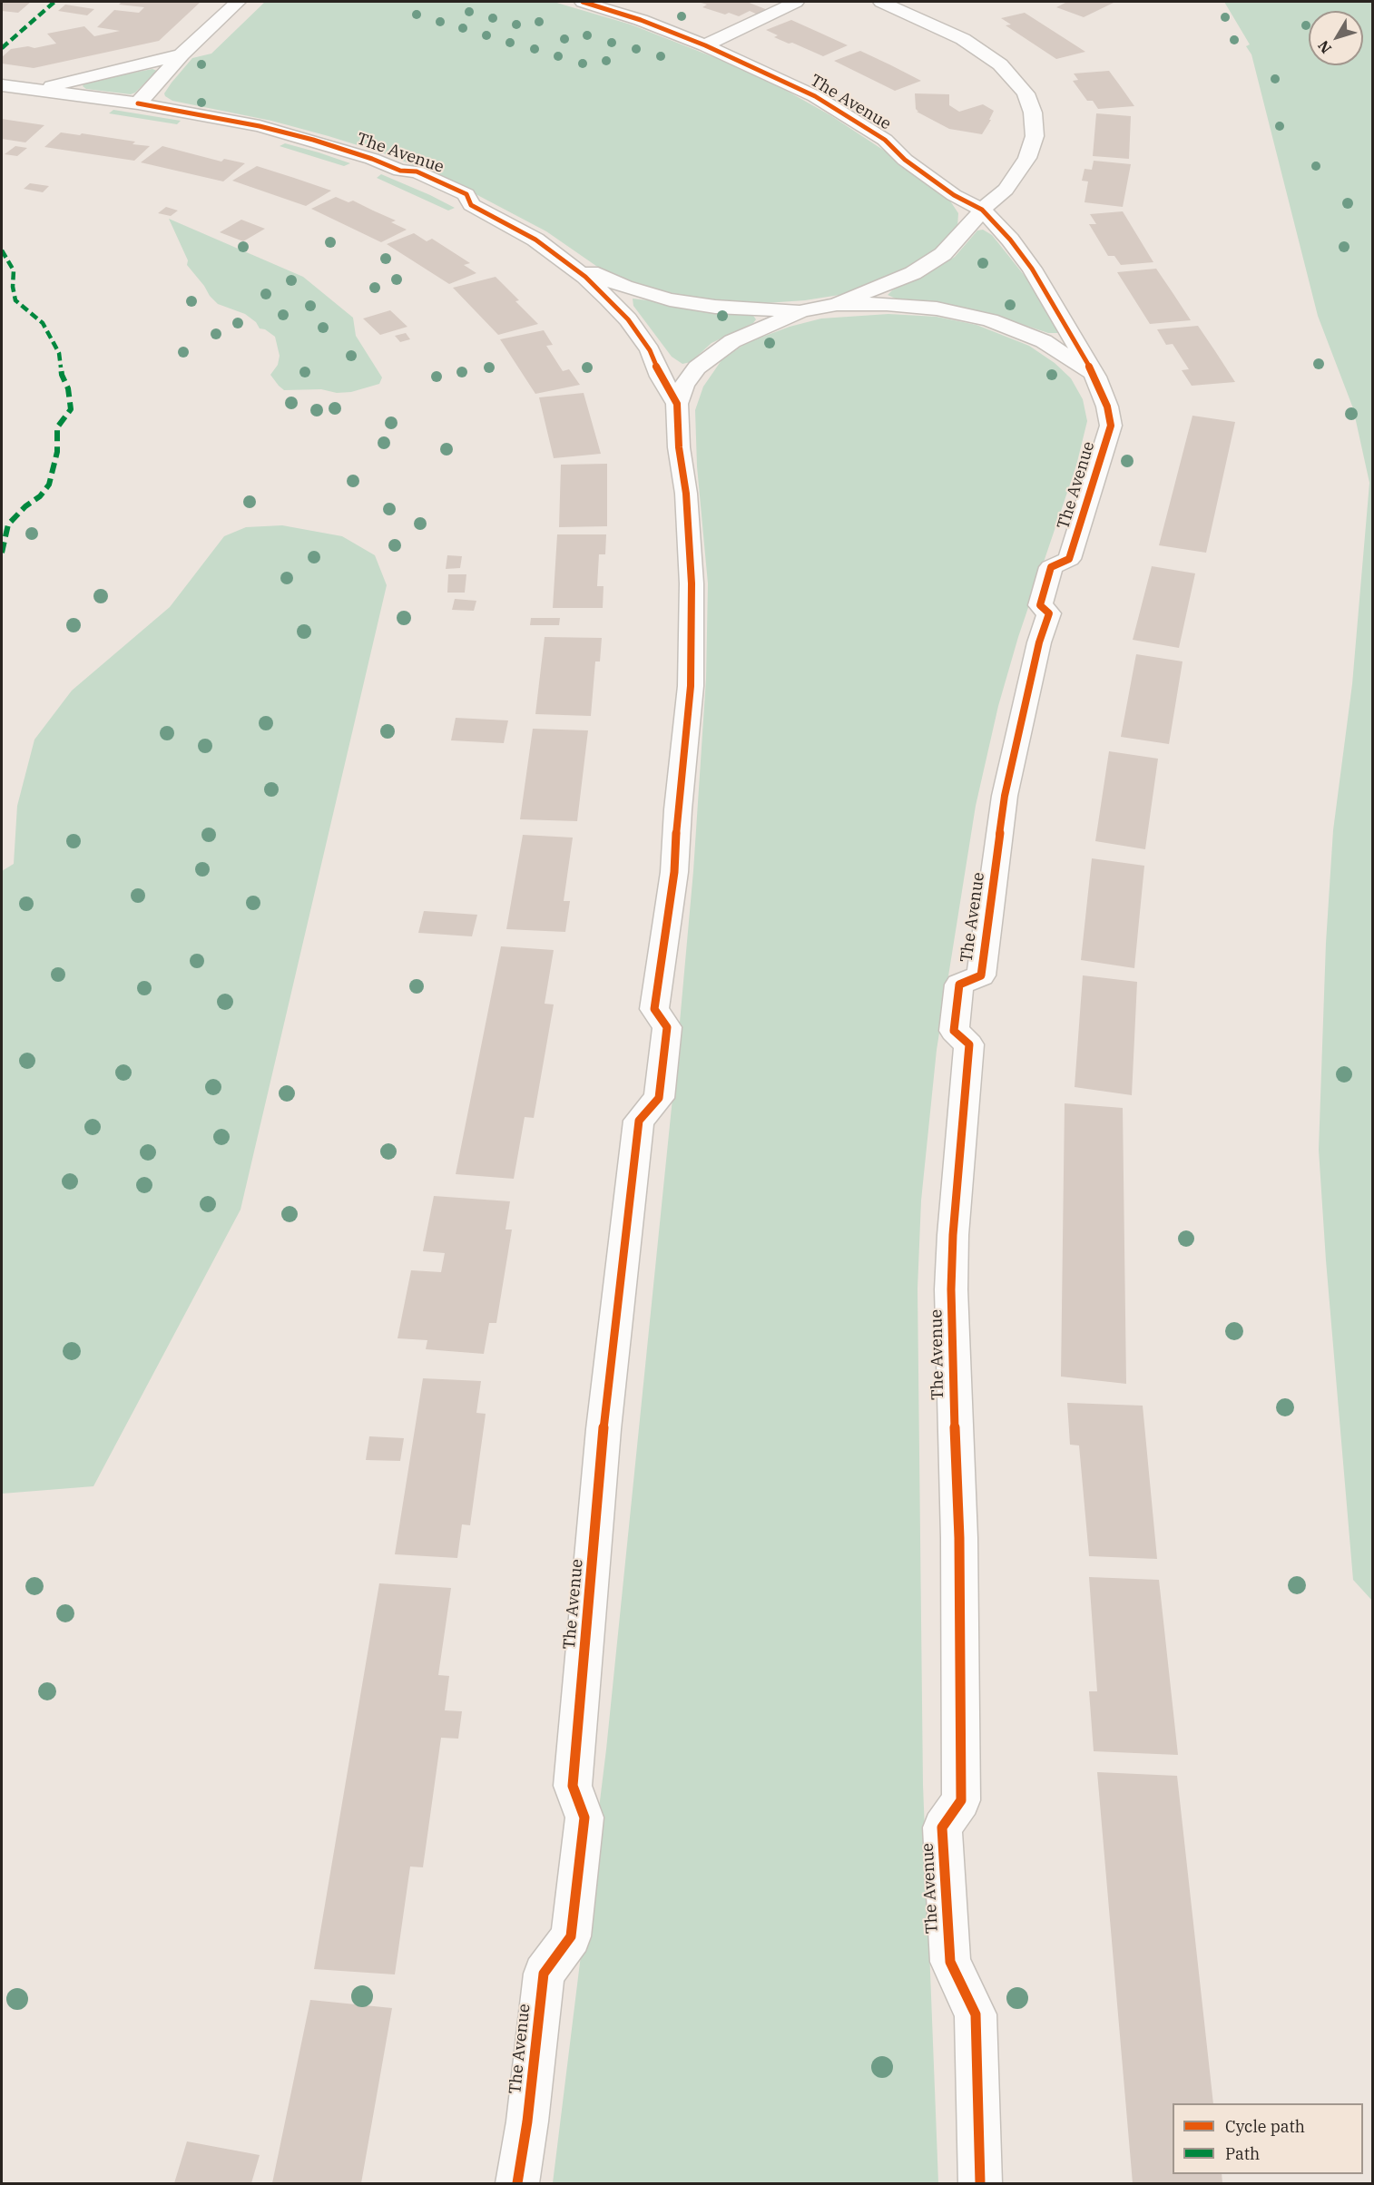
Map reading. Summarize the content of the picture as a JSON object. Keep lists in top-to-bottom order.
{
  "streets": {
    "street": ["The Avenue"]
  },
  "legend": ["Cycle path", "Path"],
  "north": "bottom left"
}
